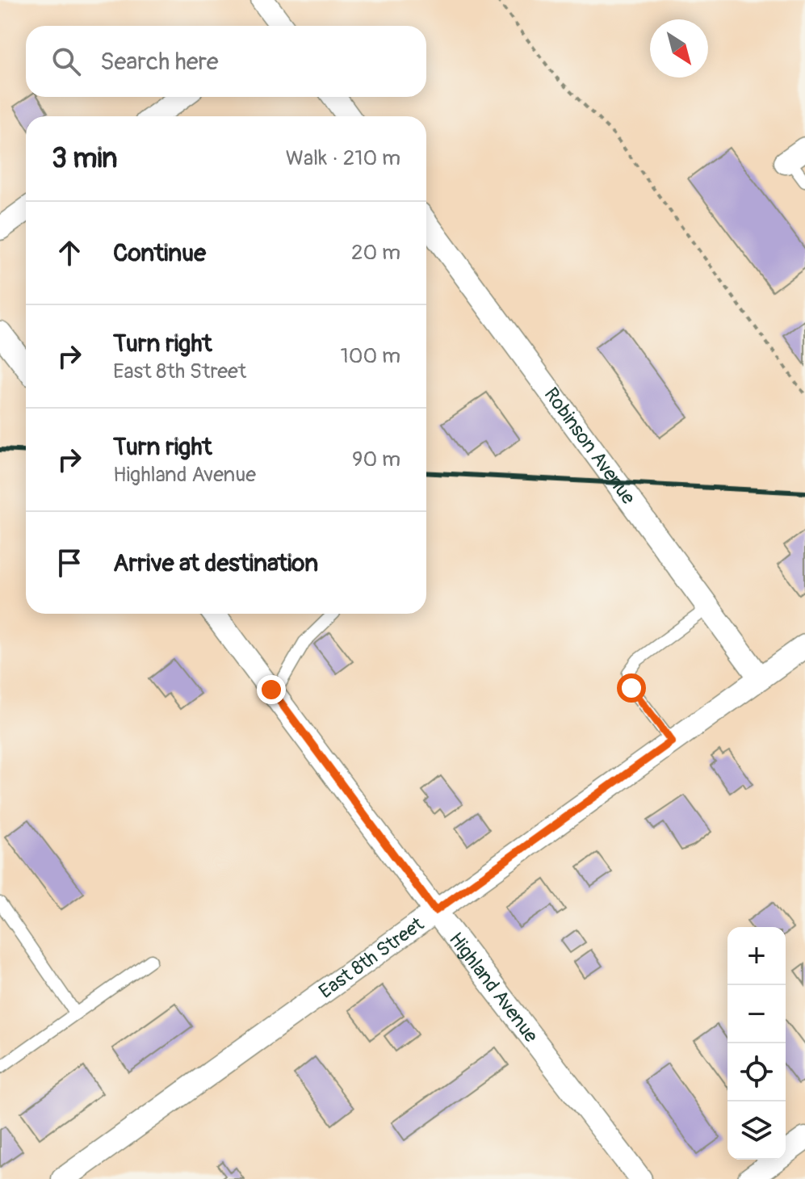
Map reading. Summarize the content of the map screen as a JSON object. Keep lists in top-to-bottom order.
{
  "streets": {
    "street": ["Robinson Avenue", "East 8th Street", "Highland Avenue"]
  },
  "crossings": [
    ["Robinson Avenue", "East 8th Street"],
    ["East 8th Street", "Highland Avenue"]
  ],
  "north": "bottom right",
  "page": {
    "search": "Search here",
    "heading": ["3 min", "Walk · 210 m"],
    "list": [
      ["Continue", "20 m"],
      ["Turn right", "East 8th Street", "100 m"],
      ["Turn right", "Highland Avenue", "90 m"],
      "Arrive at destination"
    ],
    "map_buttons": ["+", "−"]
  }
}
